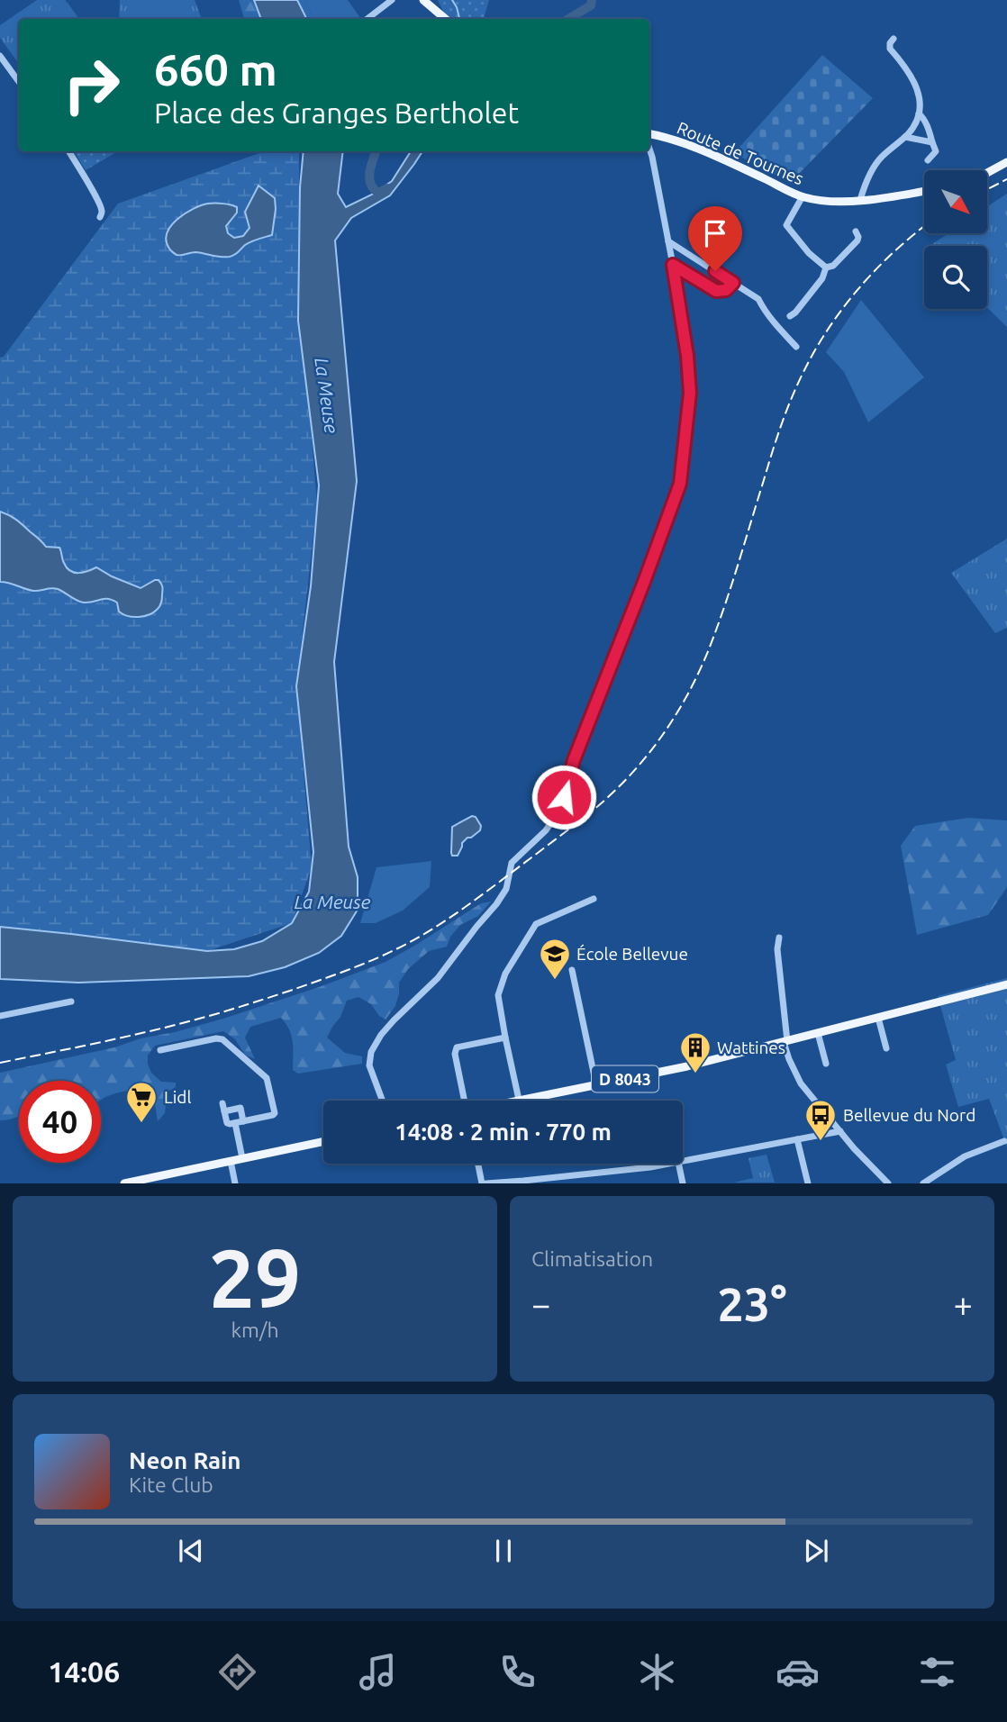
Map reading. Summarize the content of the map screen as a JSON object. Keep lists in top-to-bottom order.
{
  "streets": {
    "main road": ["Route de Tournes", "D 8043"]
  },
  "water": ["La Meuse"],
  "places": {
    "school or university": ["École Bellevue"],
    "building": ["Wattines"],
    "supermarket": ["Lidl"],
    "bus stop": ["Bellevue du Nord"]
  },
  "north": "bottom right",
  "page": {
    "turn": ["660 m", "Place des Granges Bertholet"],
    "limit": "40",
    "trip": "14:08 · 2 min · 770 m",
    "tile": [
      ["29", "km/h"],
      "Climatisation"
    ],
    "heat": ["−", "23°", "+"],
    "song": ["Neon Rain", "Kite Club"],
    "tabs": "14:06"
  }
}
